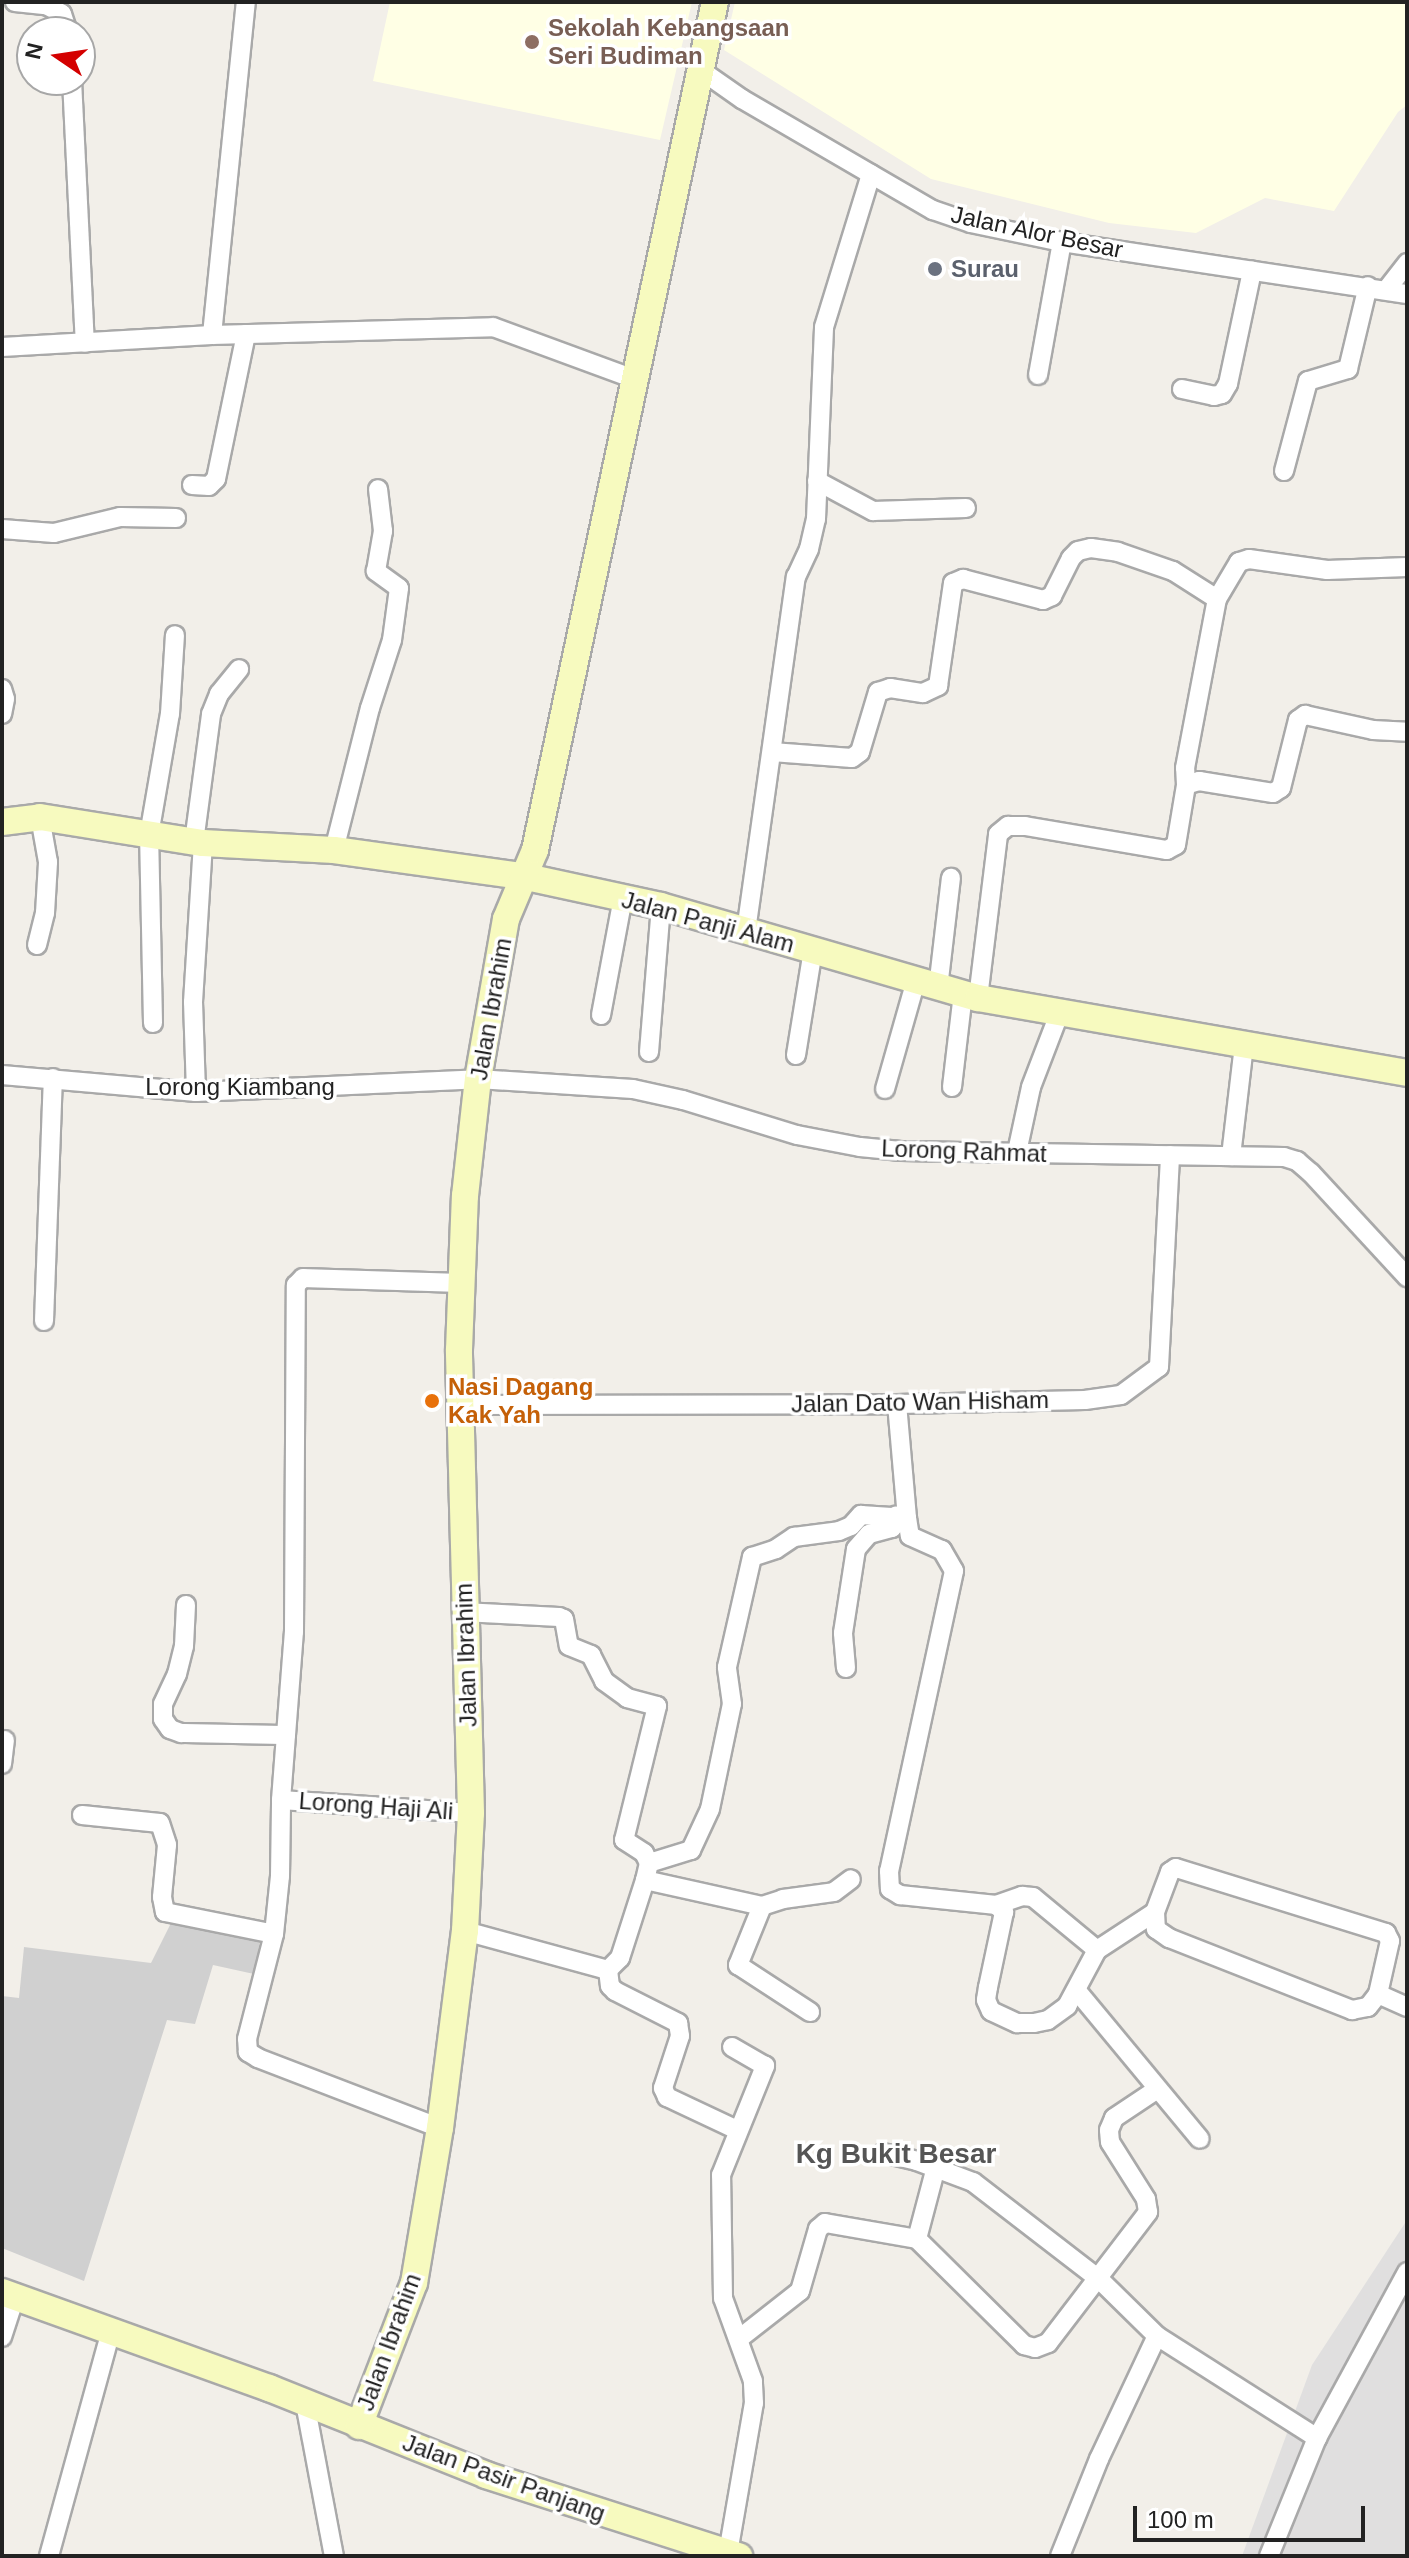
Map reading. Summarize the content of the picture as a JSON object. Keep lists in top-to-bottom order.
{
  "streets": {
    "main road": ["Jalan Panji Alam", "Jalan Ibrahim", "Jalan Pasir Panjang"],
    "street": [
      "Jalan Alor Besar",
      "Lorong Kiambang",
      "Lorong Rahmat",
      "Jalan Dato Wan Hisham",
      "Lorong Haji Ali"
    ]
  },
  "crossings": [
    ["Jalan Alor Besar", "Jalan Ibrahim"],
    ["Jalan Panji Alam", "Jalan Ibrahim"],
    ["Jalan Ibrahim", "Lorong Kiambang"],
    ["Jalan Ibrahim", "Lorong Rahmat"],
    ["Jalan Ibrahim", "Jalan Dato Wan Hisham"],
    ["Jalan Ibrahim", "Lorong Haji Ali"],
    ["Jalan Ibrahim", "Jalan Pasir Panjang"],
    ["Lorong Kiambang", "Lorong Rahmat"],
    ["Lorong Rahmat", "Jalan Dato Wan Hisham"]
  ],
  "districts": ["Kg Bukit Besar"],
  "places": ["Sekolah Kebangsaan Seri Budiman", "Surau", "Nasi Dagang Kak Yah"],
  "scale_bar": "100 m",
  "north": "left"
}
